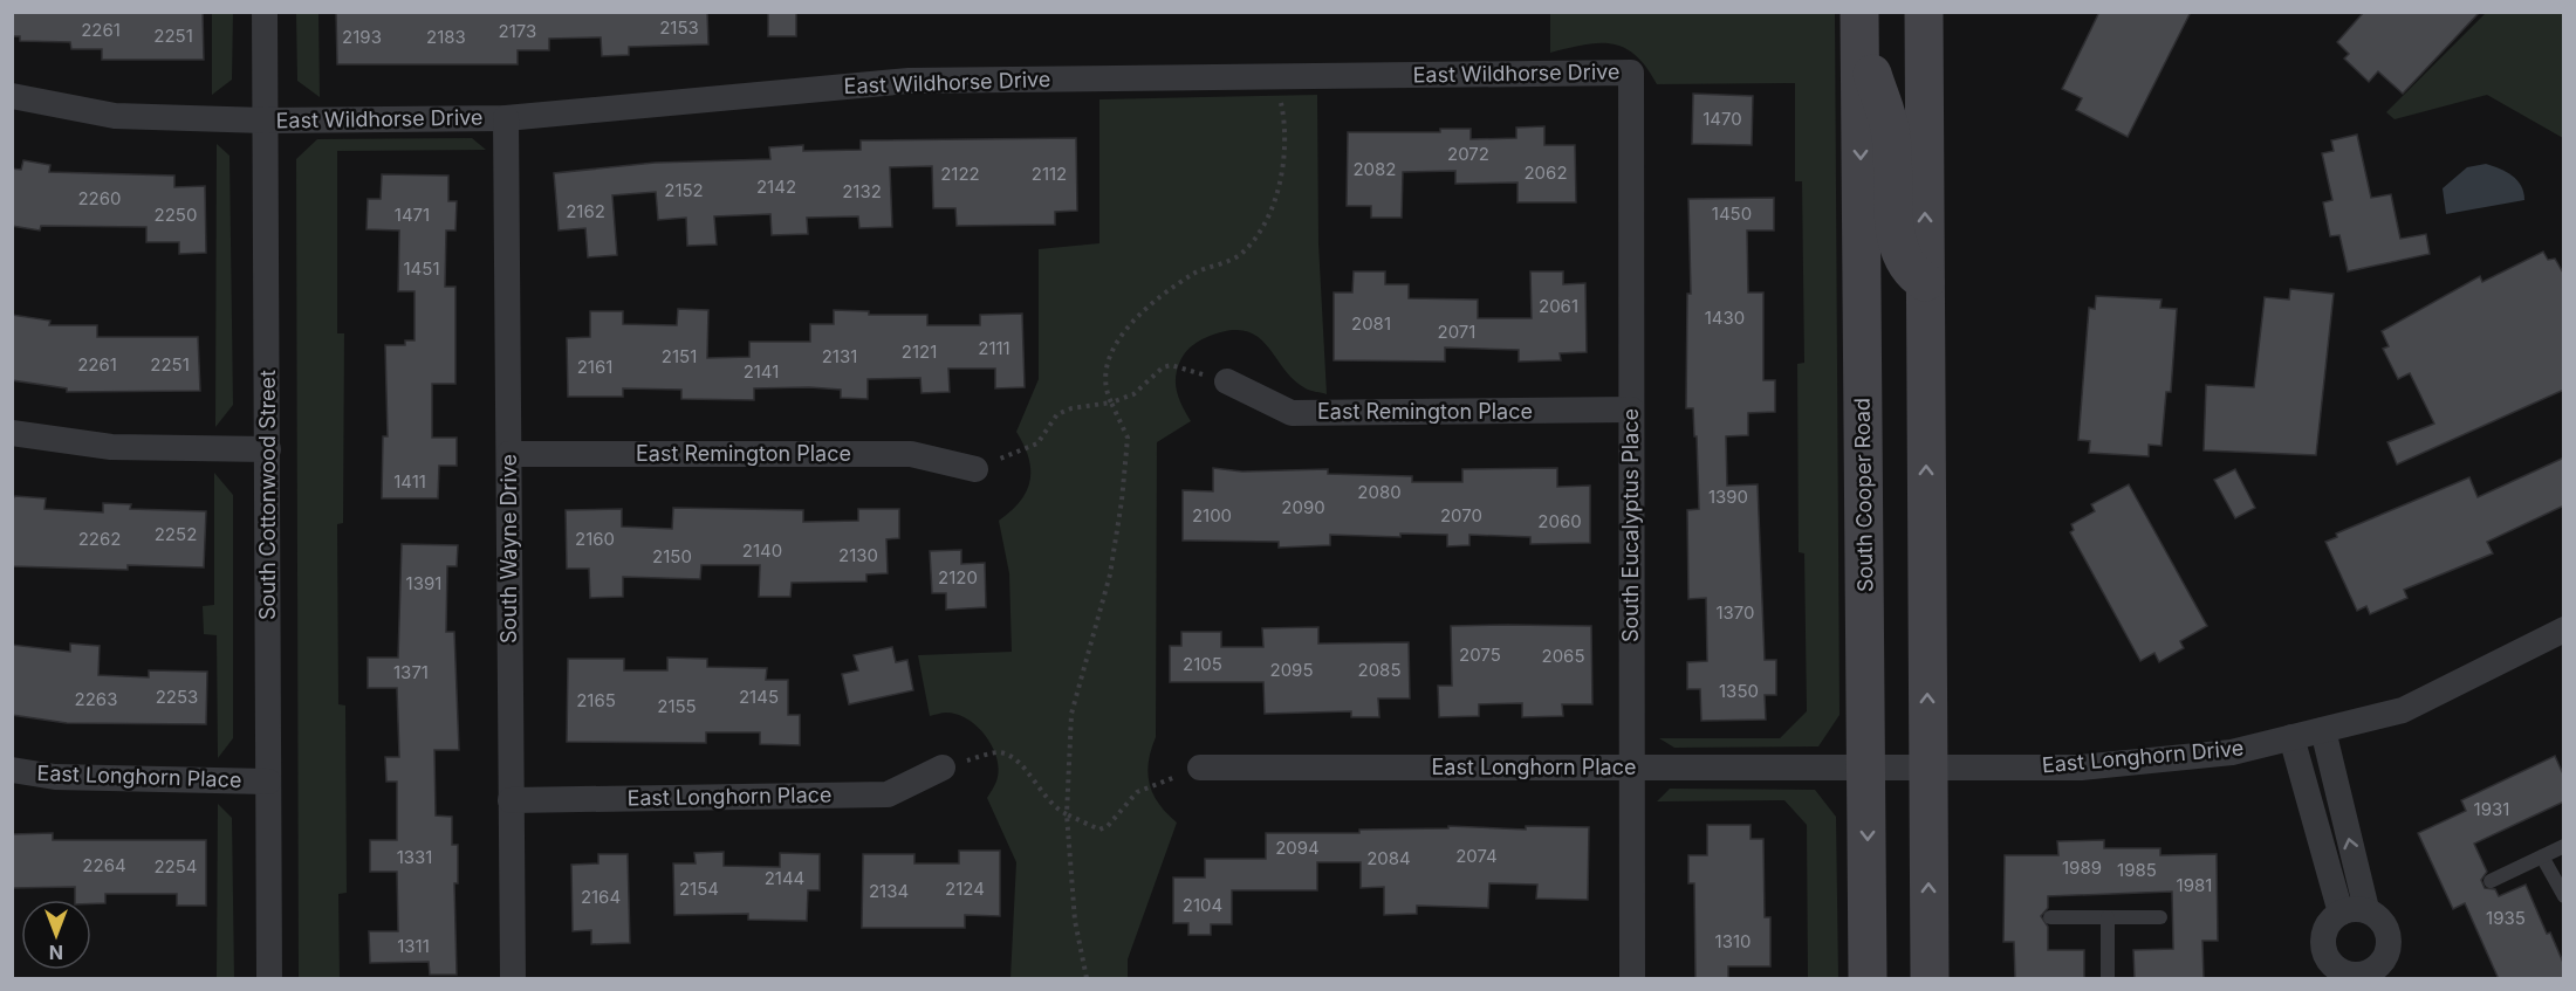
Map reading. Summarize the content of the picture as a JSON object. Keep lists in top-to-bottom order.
{
  "streets": {
    "main road": ["South Cooper Road"],
    "street": [
      "East Wildhorse Drive",
      "East Remington Place",
      "South Cottonwood Street",
      "South Eucalyptus Place",
      "South Wayne Drive",
      "East Longhorn Drive",
      "East Longhorn Place"
    ]
  },
  "crossings": [
    ["East Wildhorse Drive", "South Cottonwood Street"],
    ["East Wildhorse Drive", "South Eucalyptus Place"],
    ["East Wildhorse Drive", "South Wayne Drive"],
    ["East Remington Place", "South Eucalyptus Place"],
    ["East Remington Place", "South Wayne Drive"],
    ["South Cottonwood Street", "East Longhorn Place"],
    ["South Cooper Road", "East Longhorn Drive"],
    ["South Cooper Road", "East Longhorn Place"],
    ["South Eucalyptus Place", "East Longhorn Place"],
    ["South Wayne Drive", "East Longhorn Place"],
    ["East Longhorn Drive", "East Longhorn Place"]
  ],
  "house_numbers": [
    "2153",
    "2261",
    "2173",
    "2251",
    "2193",
    "2183",
    "1470",
    "2072",
    "2082",
    "2062",
    "2122",
    "2112",
    "2142",
    "2152",
    "2132",
    "2260",
    "2162",
    "1450",
    "2250",
    "1471",
    "1451",
    "2061",
    "1430",
    "2081",
    "2071",
    "2111",
    "2121",
    "2151",
    "2131",
    "2261",
    "2251",
    "2161",
    "2141",
    "1411",
    "2080",
    "1390",
    "2090",
    "2100",
    "2070",
    "2060",
    "2252",
    "2262",
    "2160",
    "2140",
    "2130",
    "2150",
    "2120",
    "1391",
    "1370",
    "2075",
    "2065",
    "2105",
    "2095",
    "2085",
    "1371",
    "1350",
    "2253",
    "2145",
    "2263",
    "2165",
    "2155",
    "1931",
    "2094",
    "2074",
    "1331",
    "2084",
    "2264",
    "2254",
    "1989",
    "1985",
    "2144",
    "1981",
    "2154",
    "2124",
    "2134",
    "2164",
    "2104",
    "1935",
    "1310",
    "1311"
  ],
  "north": "bottom"
}
